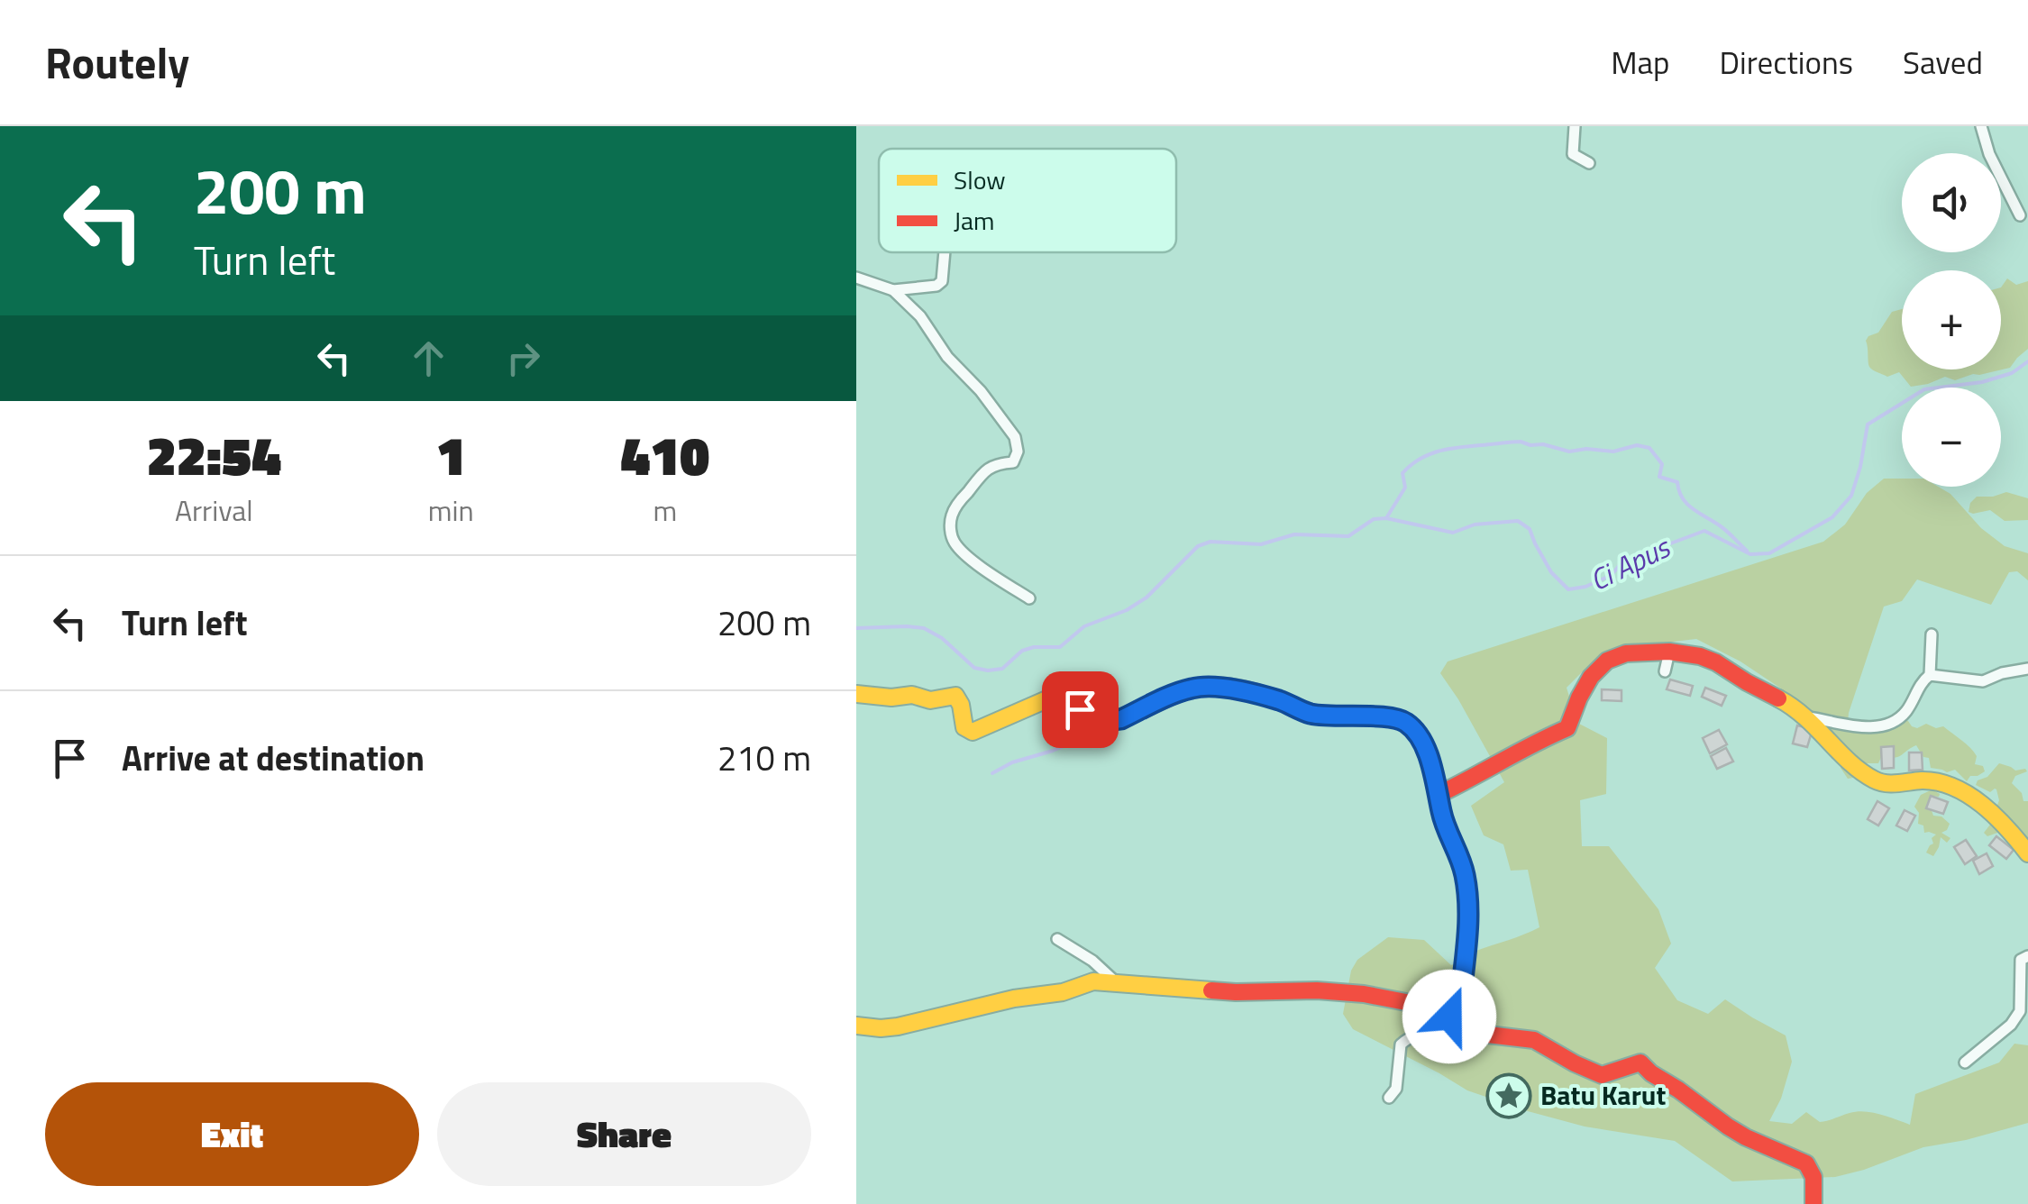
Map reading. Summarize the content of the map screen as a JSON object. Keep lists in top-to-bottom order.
{
  "water": ["Ci Apus"],
  "places": {
    "place": ["Batu Karut"]
  },
  "legend": ["Slow", "Jam"],
  "page": {
    "header": "Routely",
    "nav": ["Map", "Directions", "Saved"],
    "turn": ["200 m", "Turn left"],
    "map_buttons": ["+", "−"],
    "eta": [
      "22:54",
      "Arrival",
      "1",
      "min",
      "410",
      "m"
    ],
    "list": [
      {
        "name": "Turn left",
        "value": "200 m"
      },
      {
        "name": "Arrive at destination",
        "value": "210 m"
      }
    ],
    "buttons": ["Exit", "Share"]
  }
}
